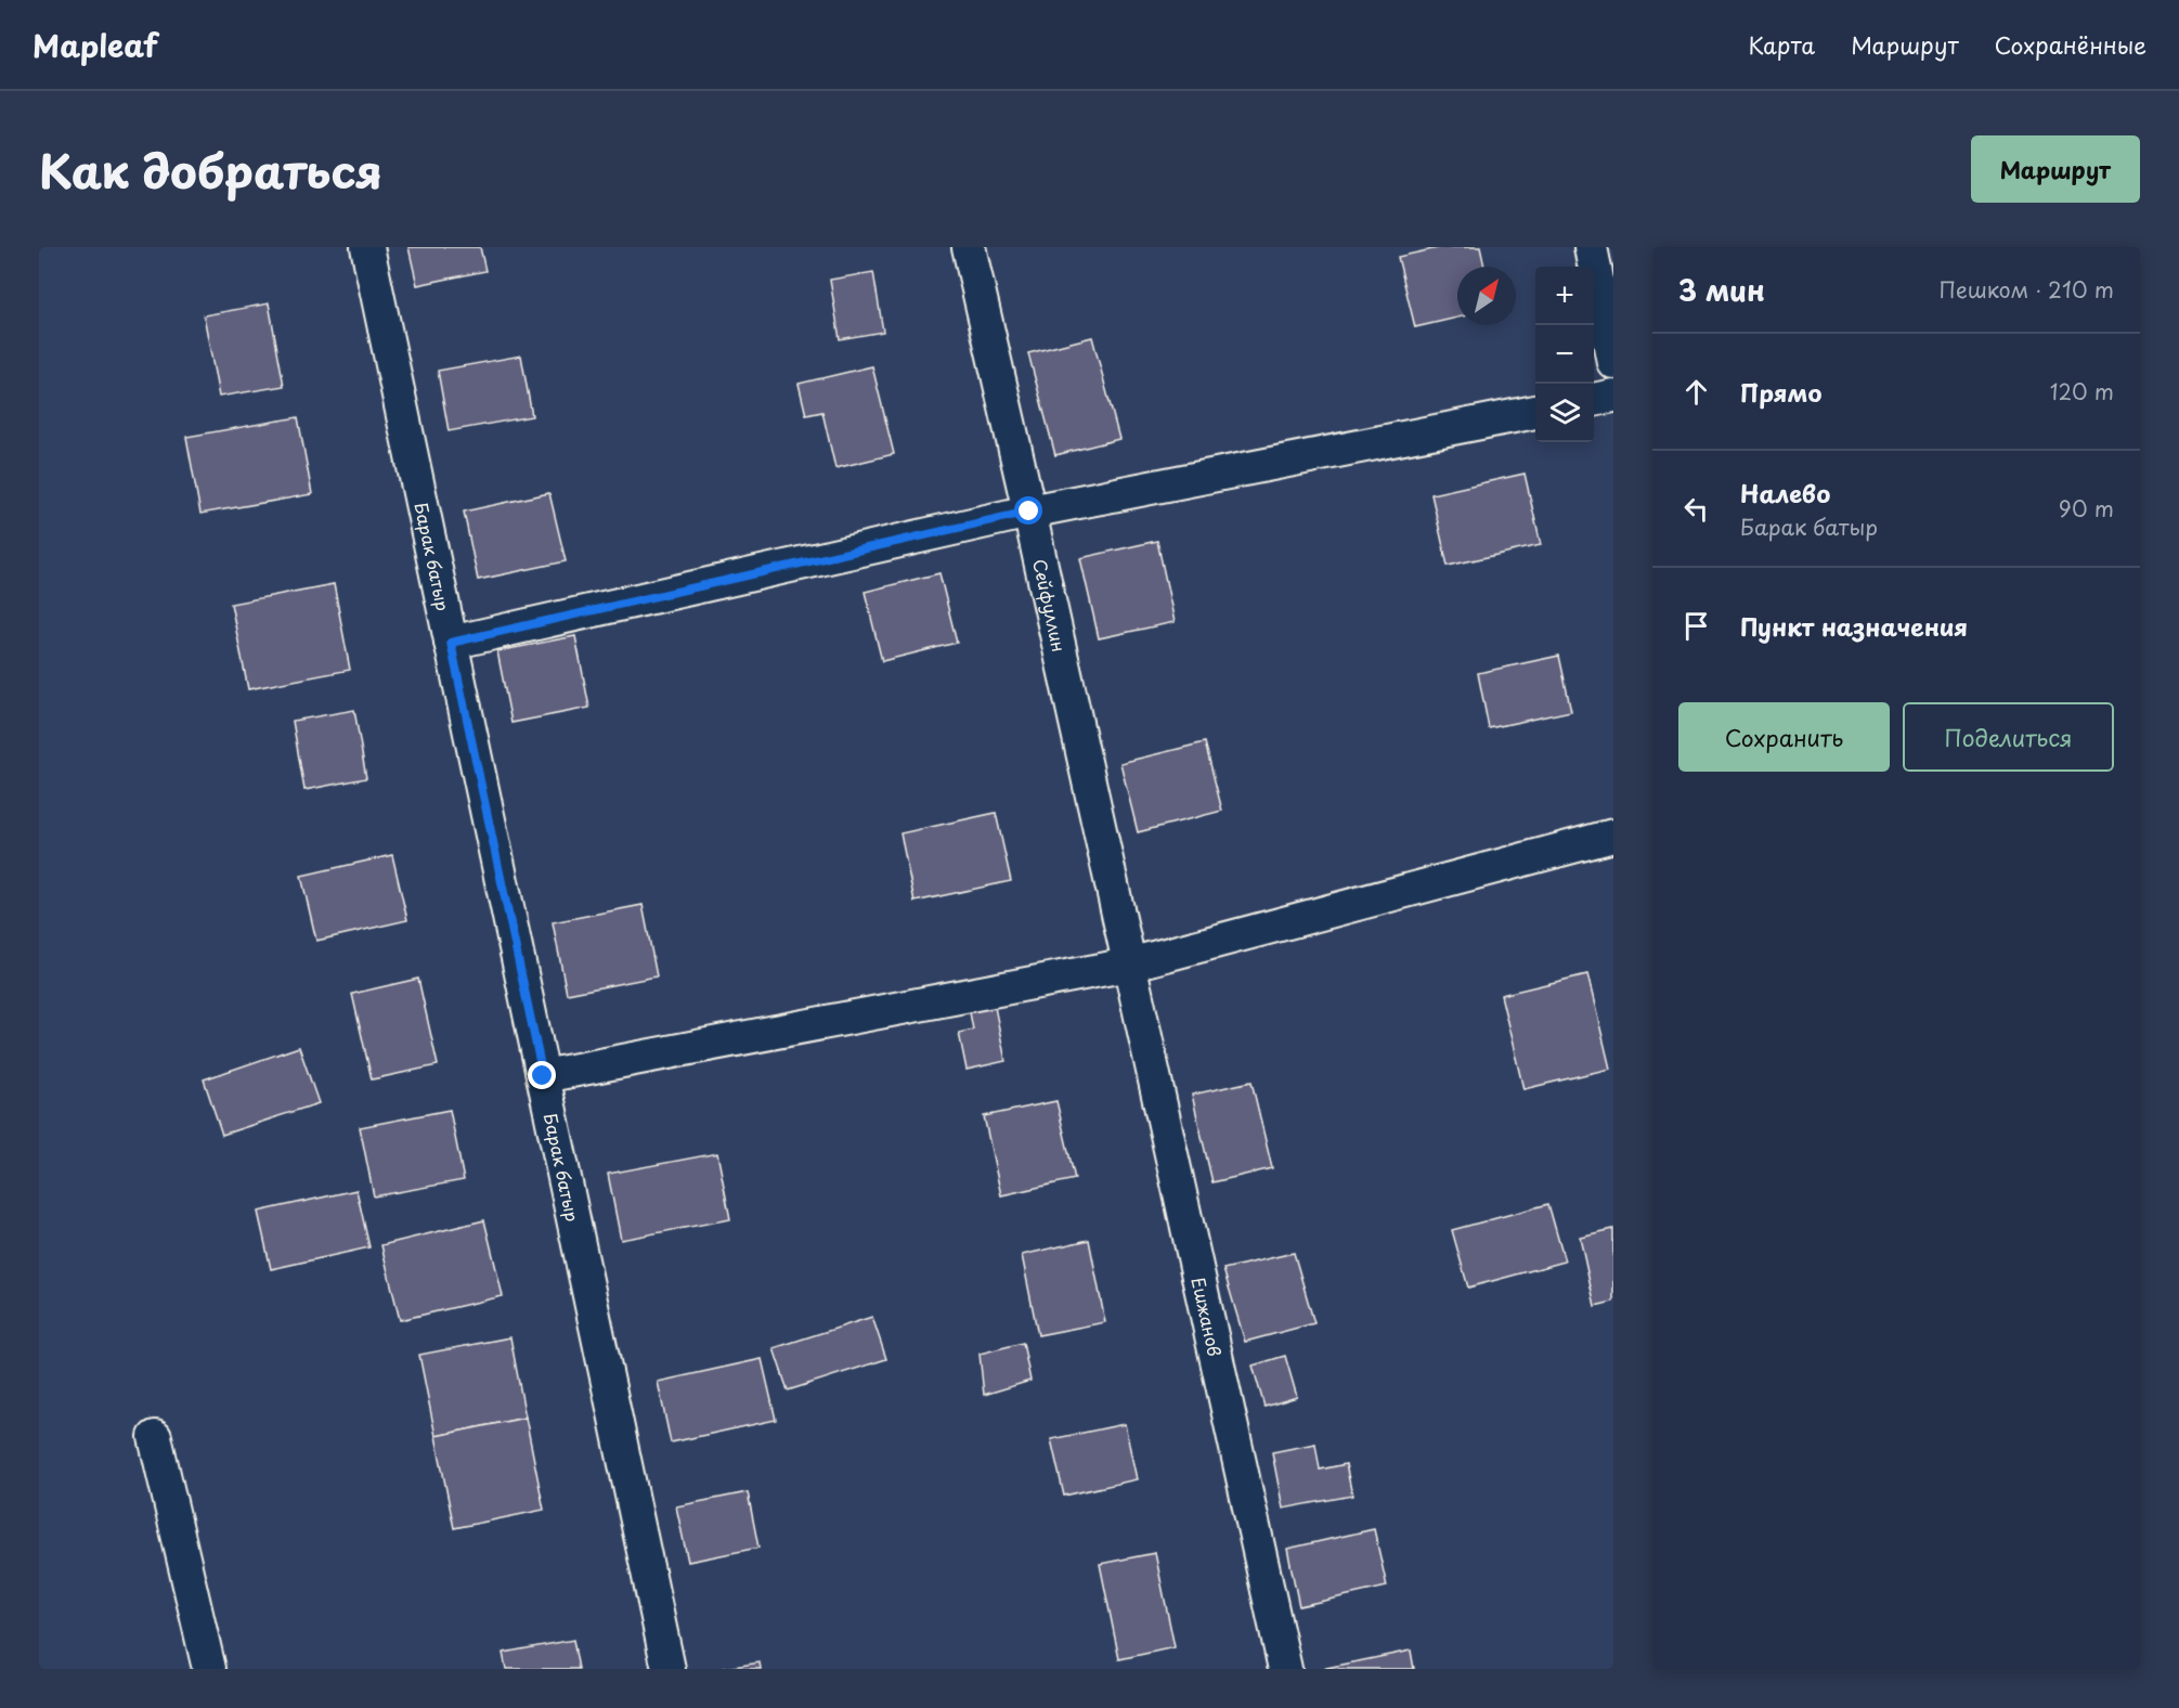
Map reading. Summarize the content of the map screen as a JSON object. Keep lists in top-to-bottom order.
{
  "streets": {
    "street": ["Барак батыр", "Сейфуллин", "Ешжанов"]
  },
  "crossings": [
    ["Сейфуллин", "Ешжанов"]
  ],
  "north": "top right",
  "page": {
    "header": "Mapleaf",
    "nav": ["Карта", "Маршрут", "Сохранённые"],
    "title": "Как добраться",
    "buttons": [
      "Маршрут",
      ["Сохранить", "Поделиться"]
    ],
    "heading": ["3 мин", "Пешком · 210 m"],
    "map_buttons": ["+", "−"],
    "list": [
      ["Прямо", "120 m"],
      ["Налево", "Барак батыр", "90 m"],
      "Пункт назначения"
    ]
  }
}
